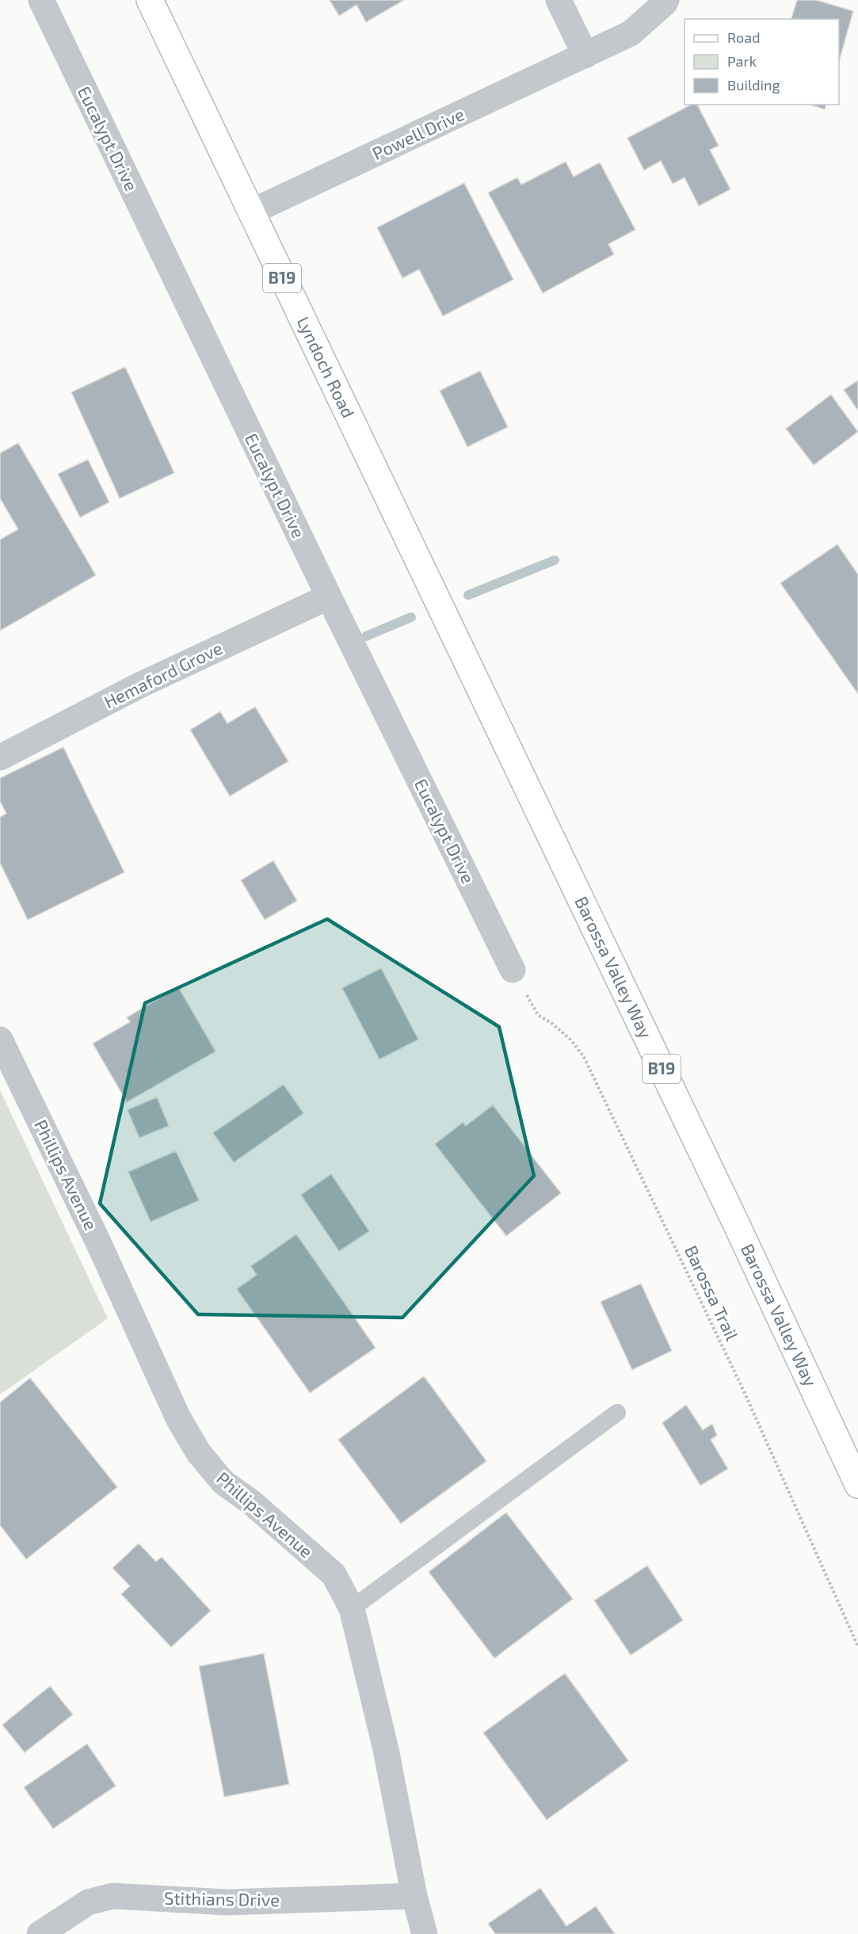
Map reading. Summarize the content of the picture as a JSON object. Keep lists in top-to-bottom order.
{
  "streets": {
    "main road": ["B19", "Lyndoch Road", "Barossa Valley Way"],
    "street": [
      "Powell Drive",
      "Eucalypt Drive",
      "Hemaford Grove",
      "Phillips Avenue",
      "Stithians Drive"
    ],
    "path": ["Barossa Trail"]
  },
  "crossings": [
    ["Powell Drive", "Lyndoch Road"],
    ["Eucalypt Drive", "Hemaford Grove"],
    ["Eucalypt Drive", "Barossa Trail"],
    ["Lyndoch Road", "Barossa Valley Way"],
    ["Phillips Avenue", "Stithians Drive"]
  ],
  "legend": ["Road", "Park", "Building"]
}
